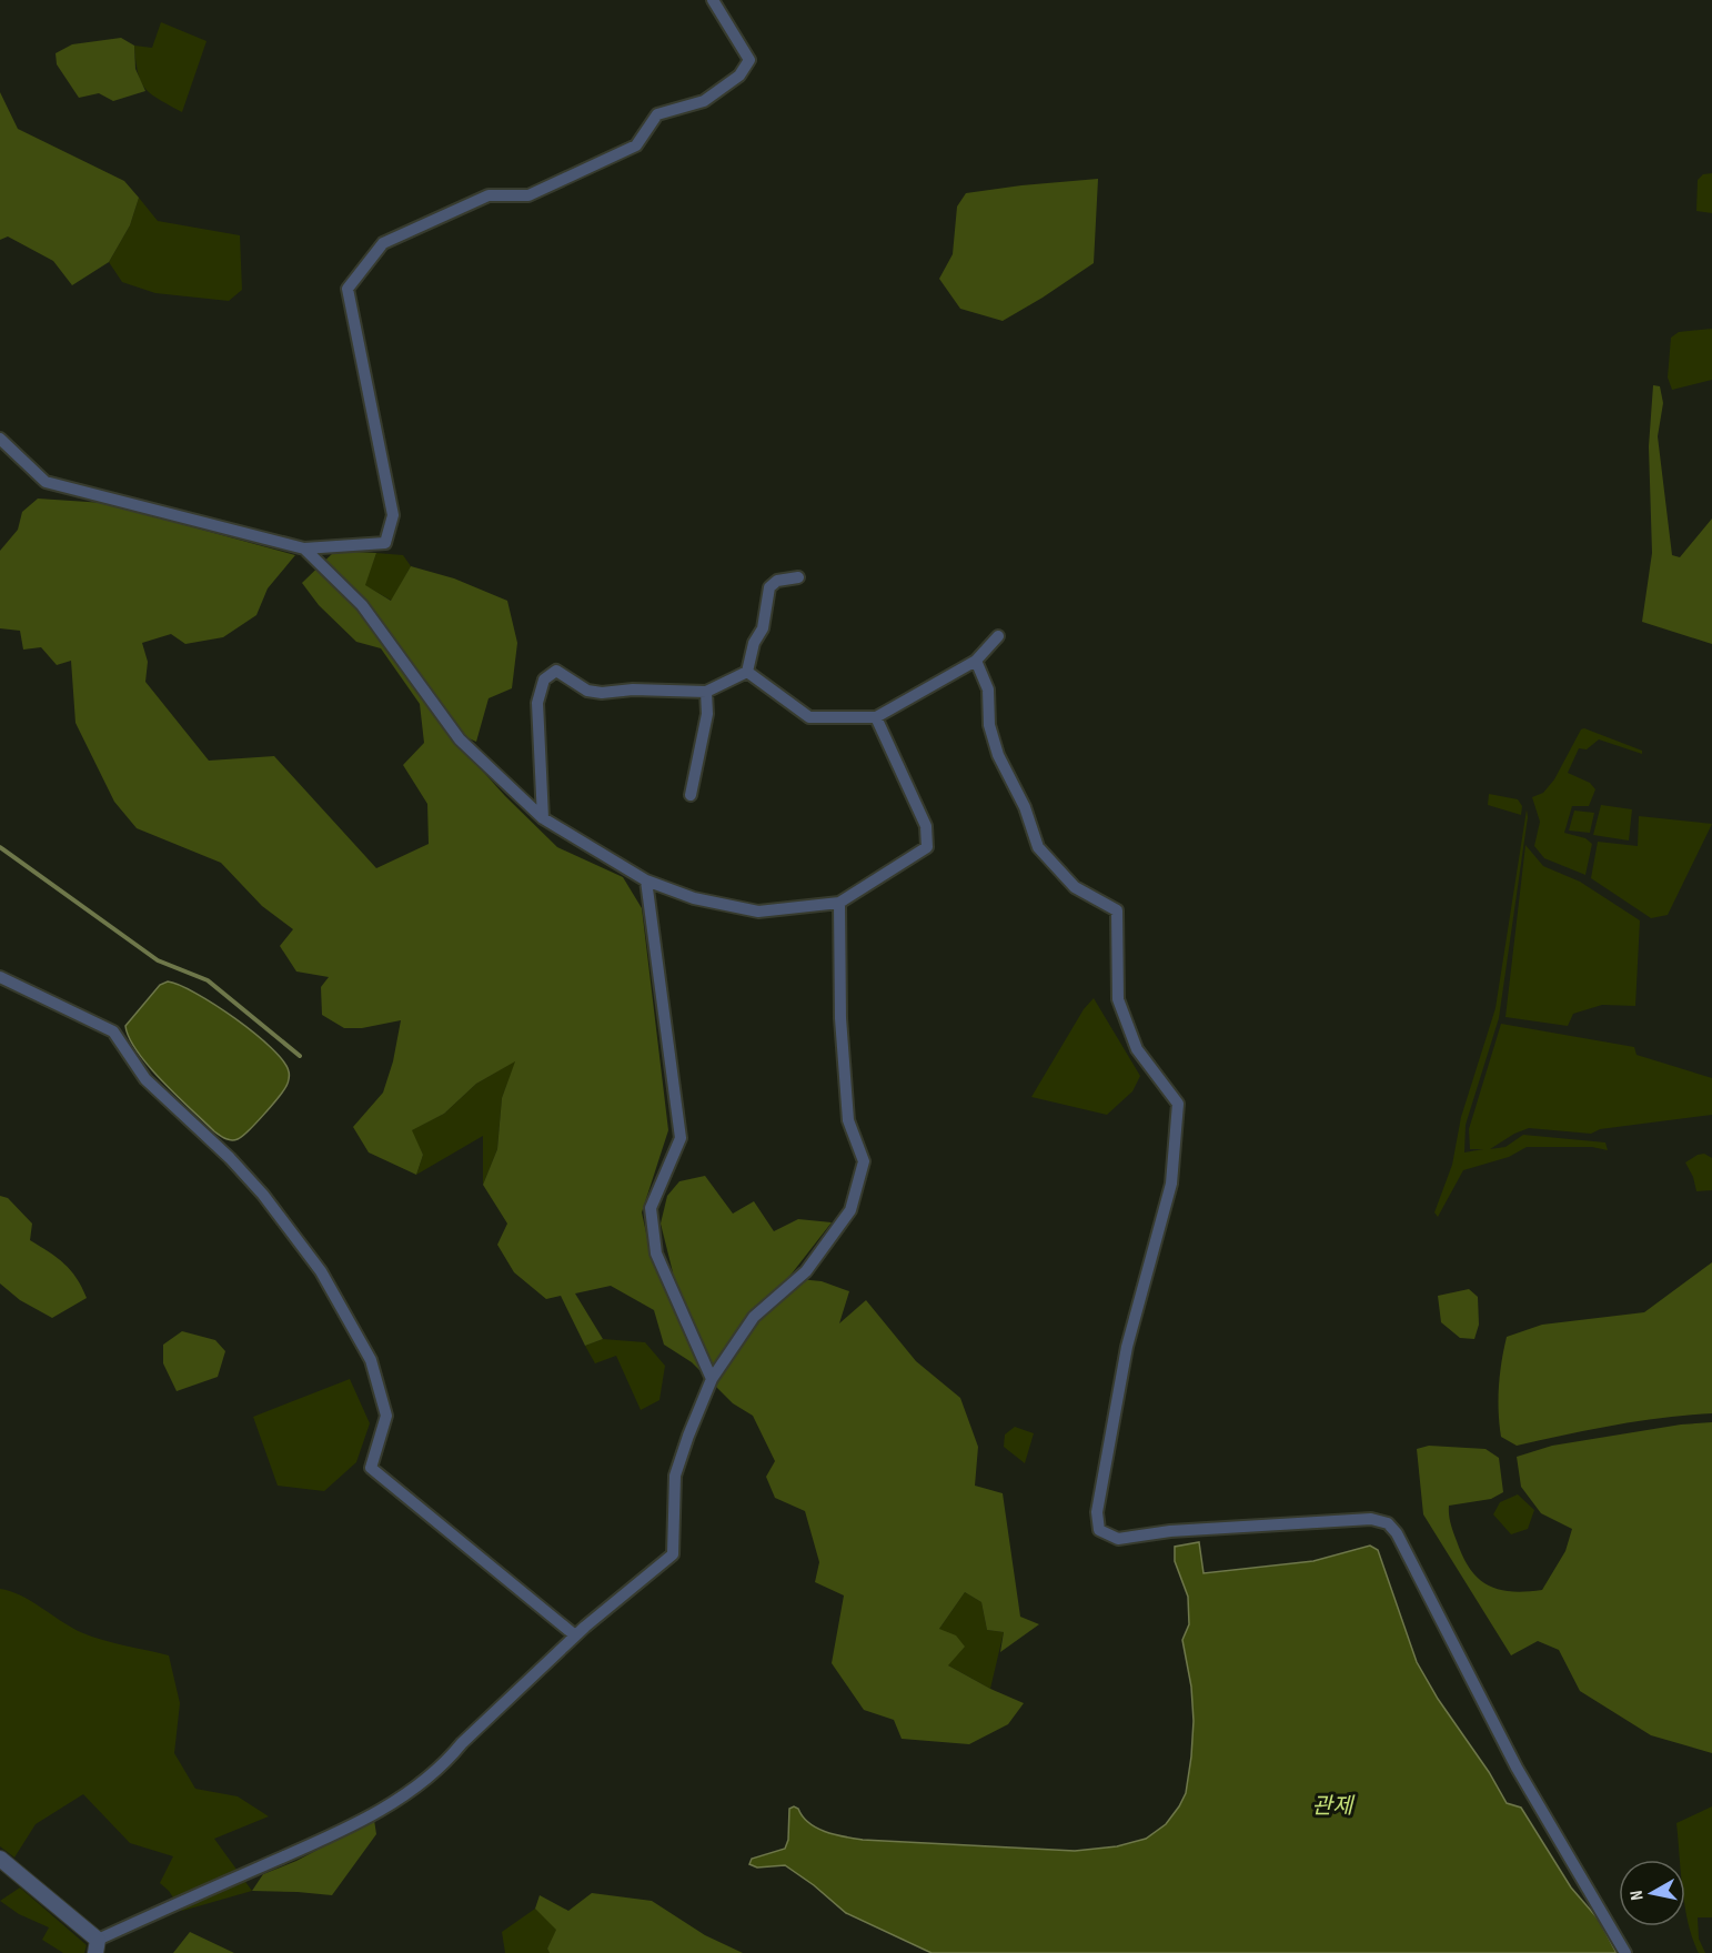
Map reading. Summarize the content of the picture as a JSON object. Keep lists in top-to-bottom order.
{
  "water": ["관제"],
  "north": "left"
}
